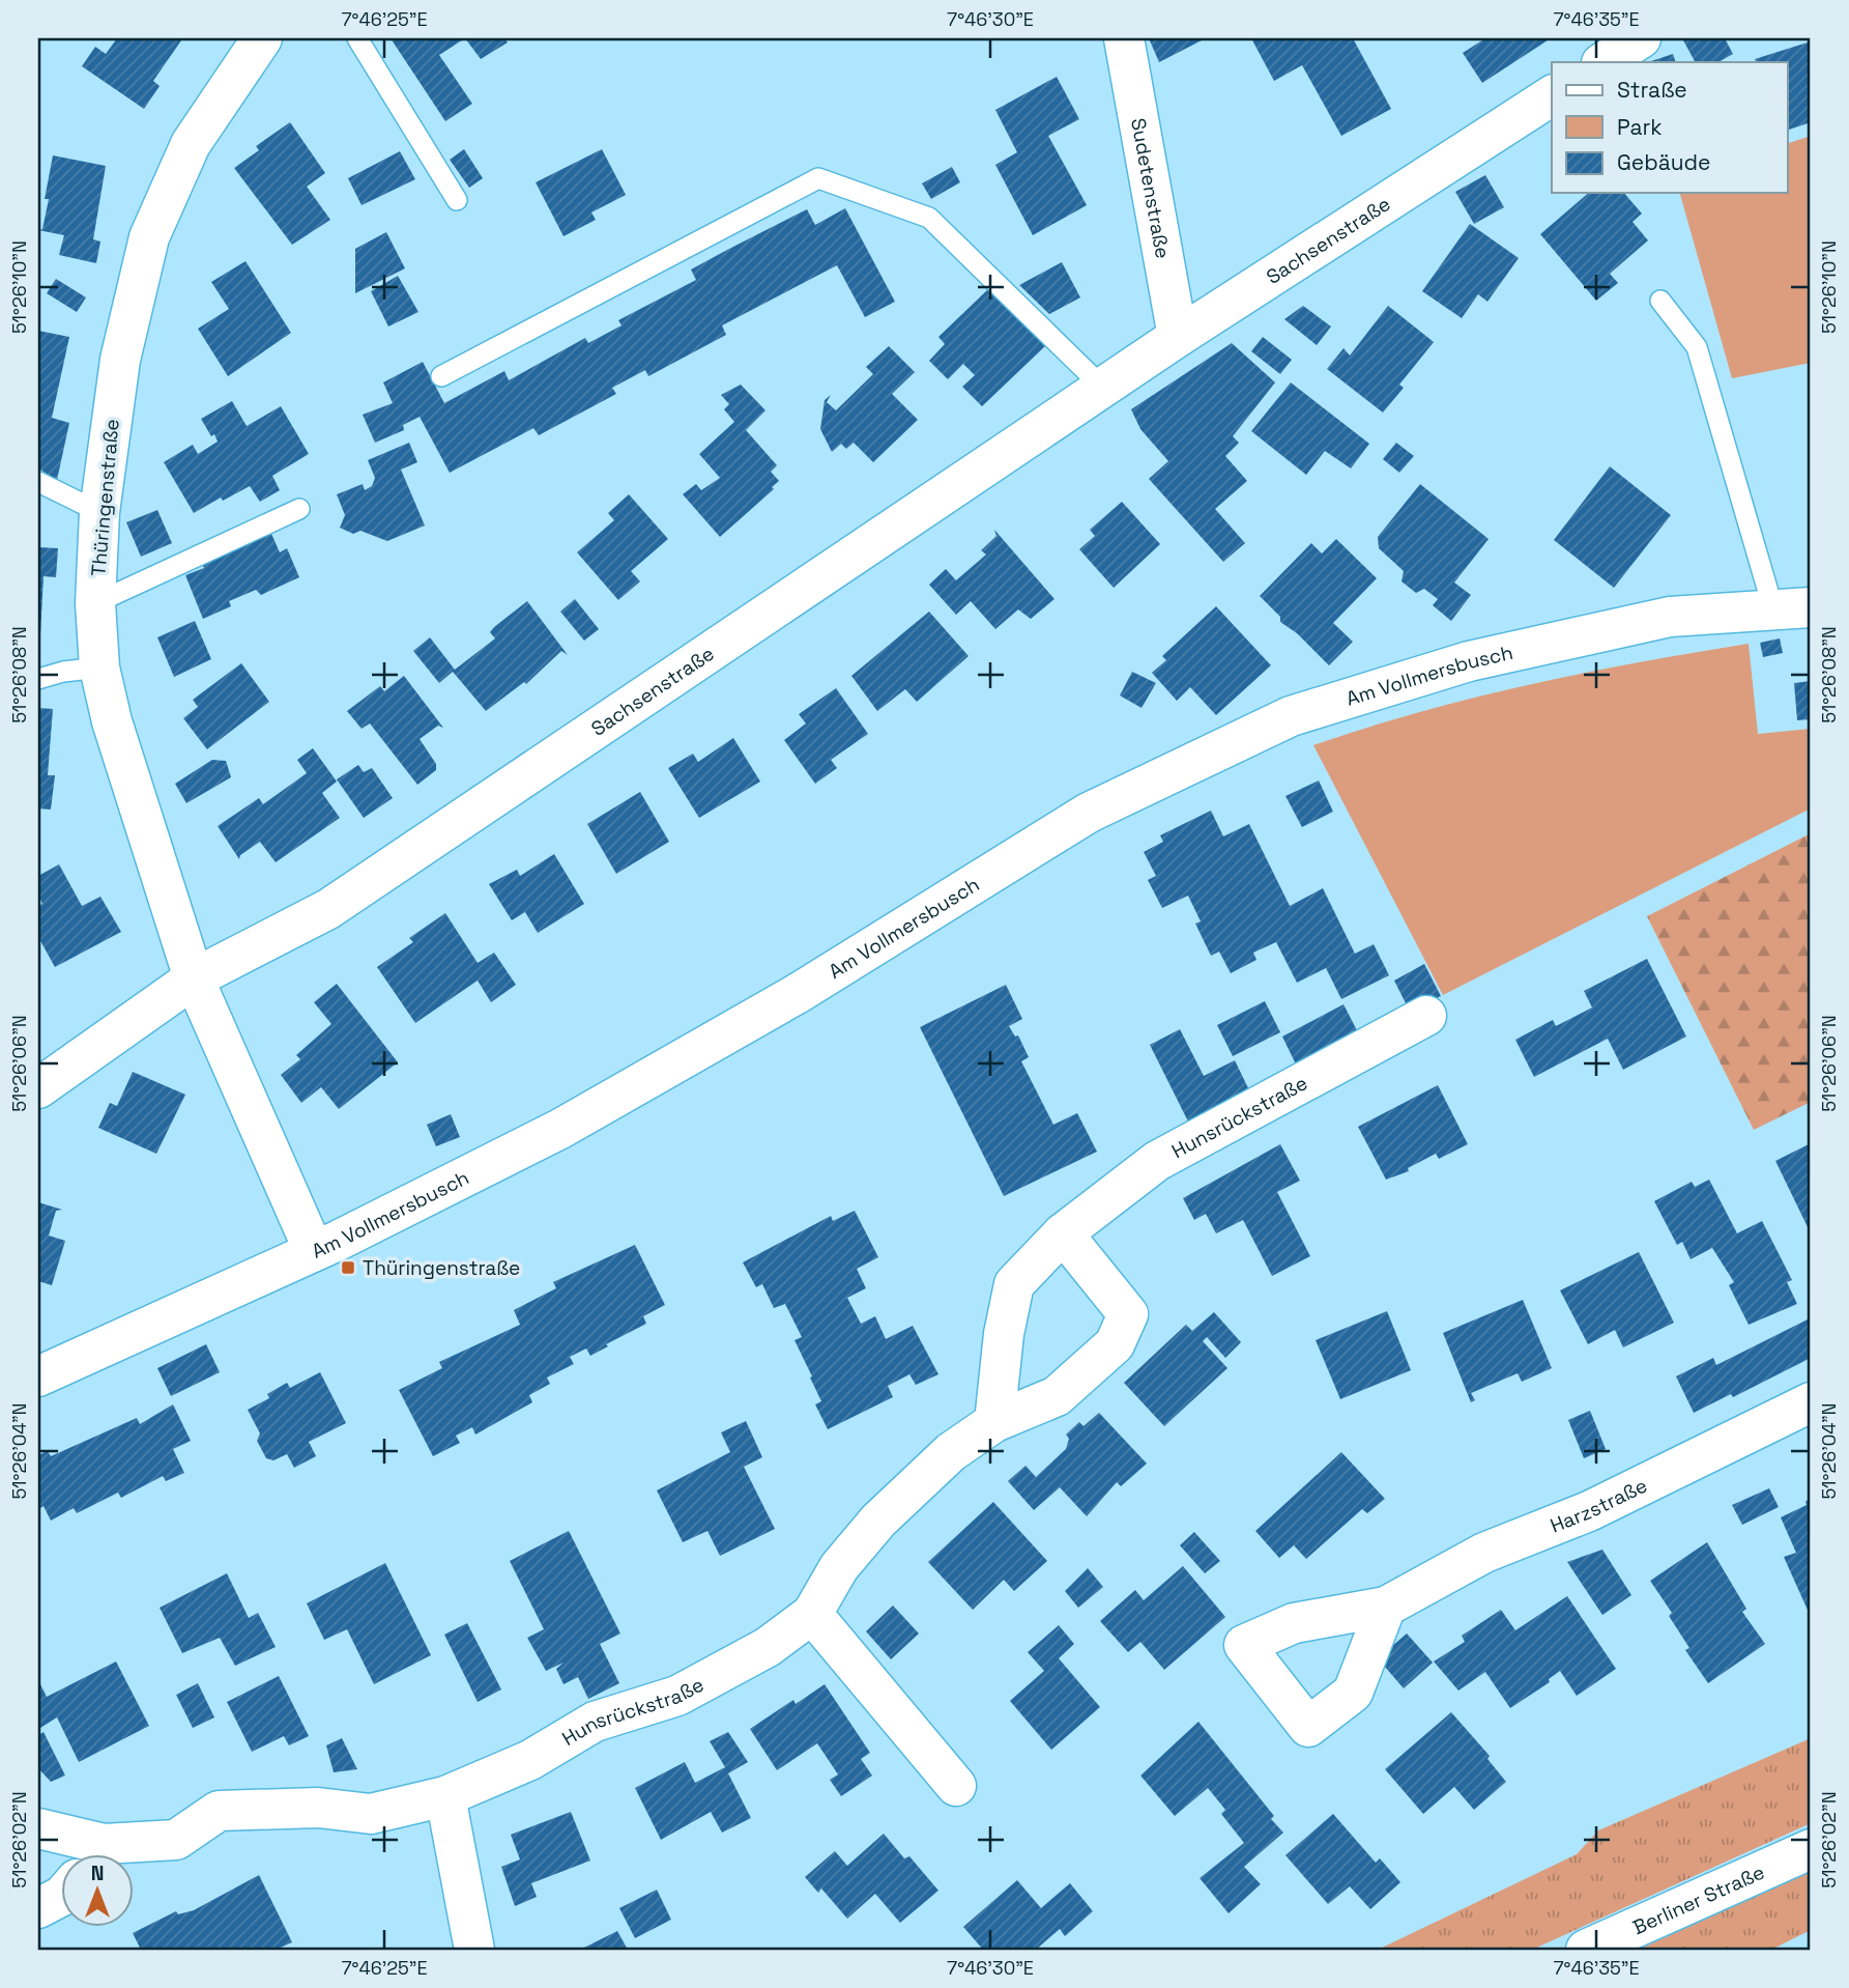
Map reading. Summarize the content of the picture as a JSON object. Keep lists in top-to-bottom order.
{
  "streets": {
    "street": [
      "Sudetenstraße",
      "Sachsenstraße",
      "Thüringenstraße",
      "Am Vollmersbusch",
      "Hunsrückstraße",
      "Harzstraße",
      "Berliner Straße"
    ]
  },
  "crossings": [
    ["Sudetenstraße", "Sachsenstraße"],
    ["Sachsenstraße", "Thüringenstraße"],
    ["Thüringenstraße", "Am Vollmersbusch"]
  ],
  "places": {
    "transit": ["Thüringenstraße"]
  },
  "legend": ["Straße", "Park", "Gebäude"],
  "north": "top",
  "coordinates": [
    "7°46'25\"E",
    "7°46'30\"E",
    "7°46'35\"E",
    "51°26'10\"N",
    "51°26'08\"N",
    "51°26'06\"N",
    "51°26'04\"N",
    "51°26'02\"N"
  ]
}
